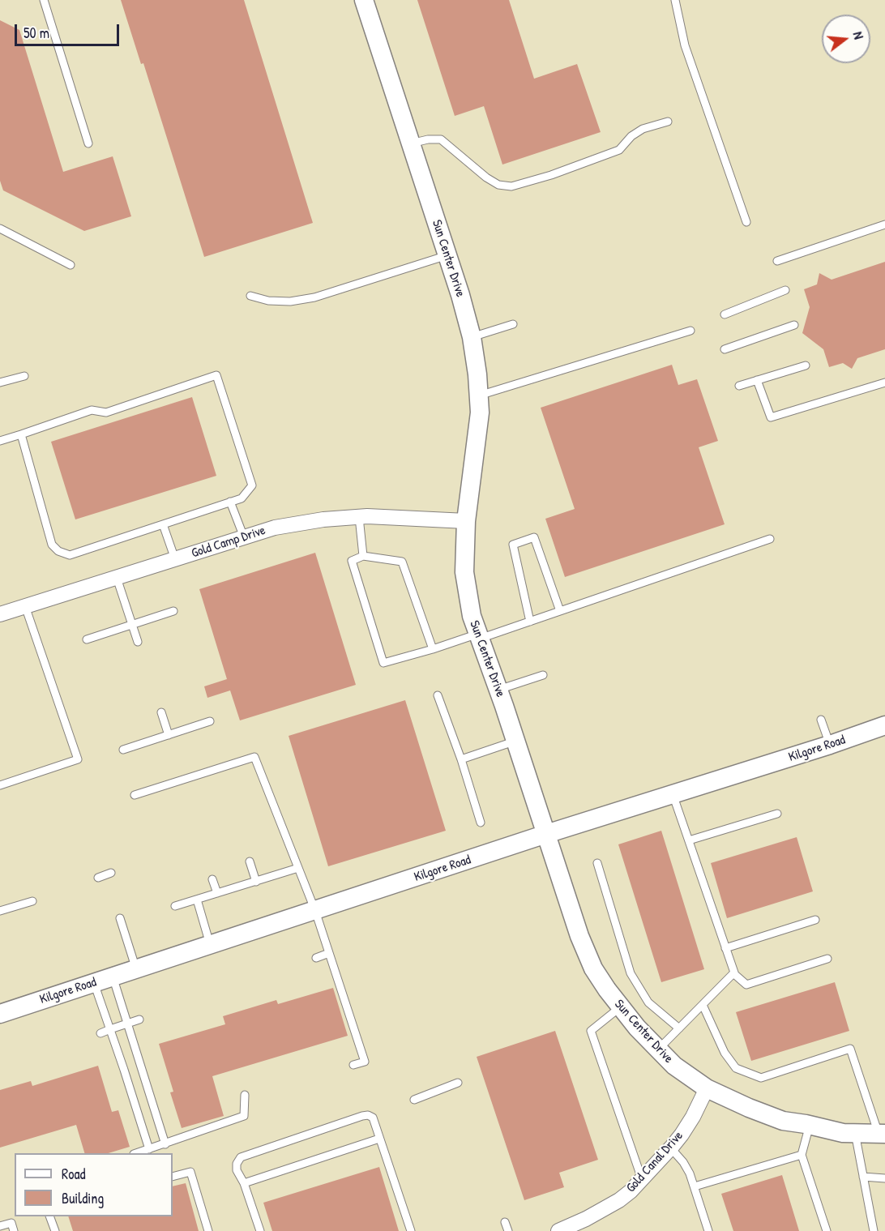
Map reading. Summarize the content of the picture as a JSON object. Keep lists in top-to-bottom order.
{
  "streets": {
    "street": [
      "Sun Center Drive",
      "Gold Camp Drive",
      "Kilgore Road",
      "Gold Canal Drive"
    ]
  },
  "crossings": [
    ["Sun Center Drive", "Gold Camp Drive"],
    ["Sun Center Drive", "Kilgore Road"],
    ["Sun Center Drive", "Gold Canal Drive"]
  ],
  "legend": ["Road", "Building"],
  "scale_bar": "50 m",
  "north": "right"
}
